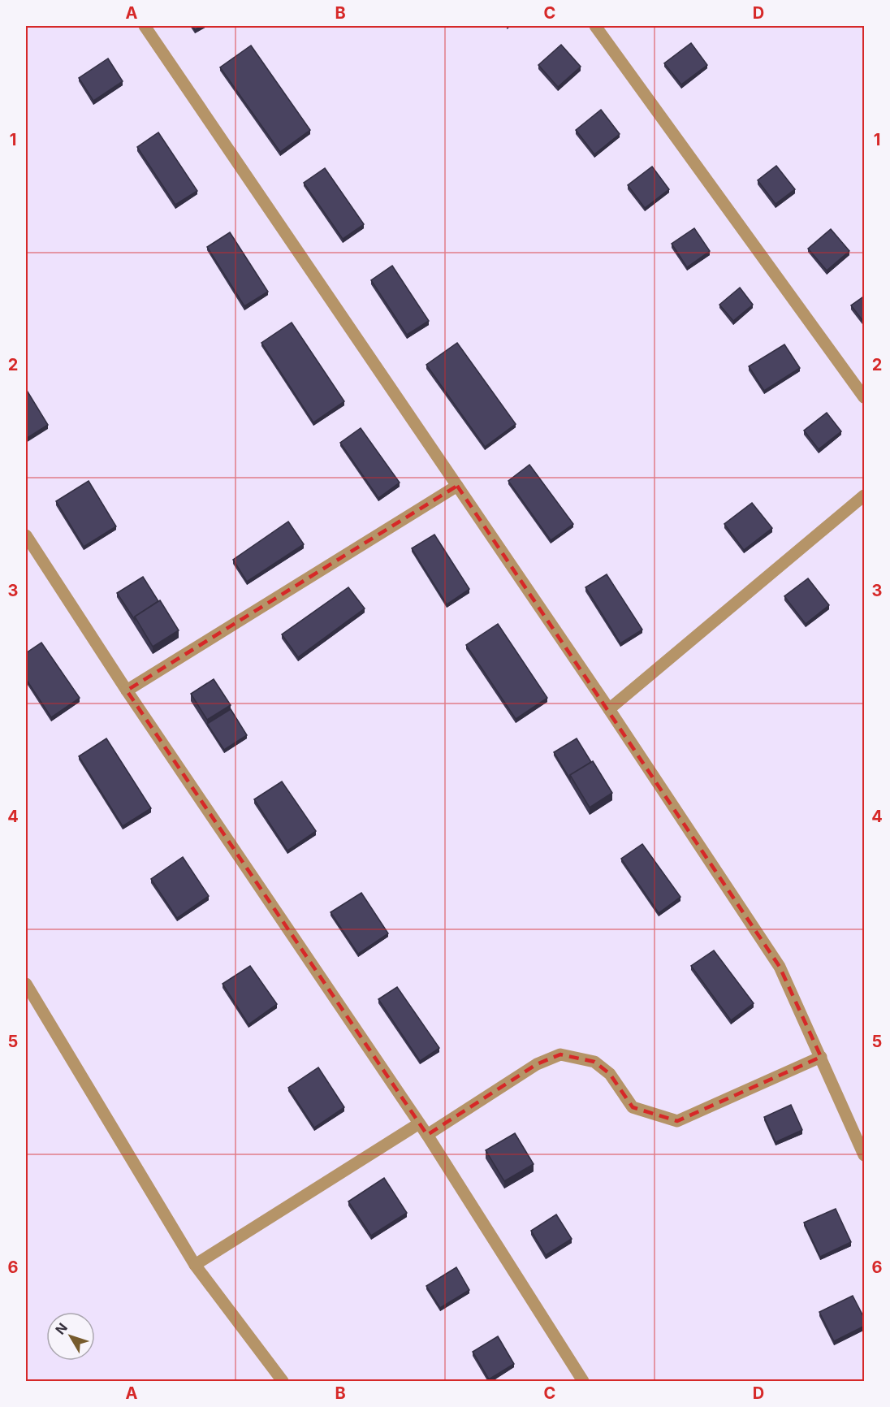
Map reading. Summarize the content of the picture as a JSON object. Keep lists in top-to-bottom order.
{
  "north": "top left",
  "grid": {
    "columns": [
      "A",
      "B",
      "C",
      "D"
    ],
    "rows": [
      "1",
      "2",
      "3",
      "4",
      "5",
      "6"
    ]
  }
}
